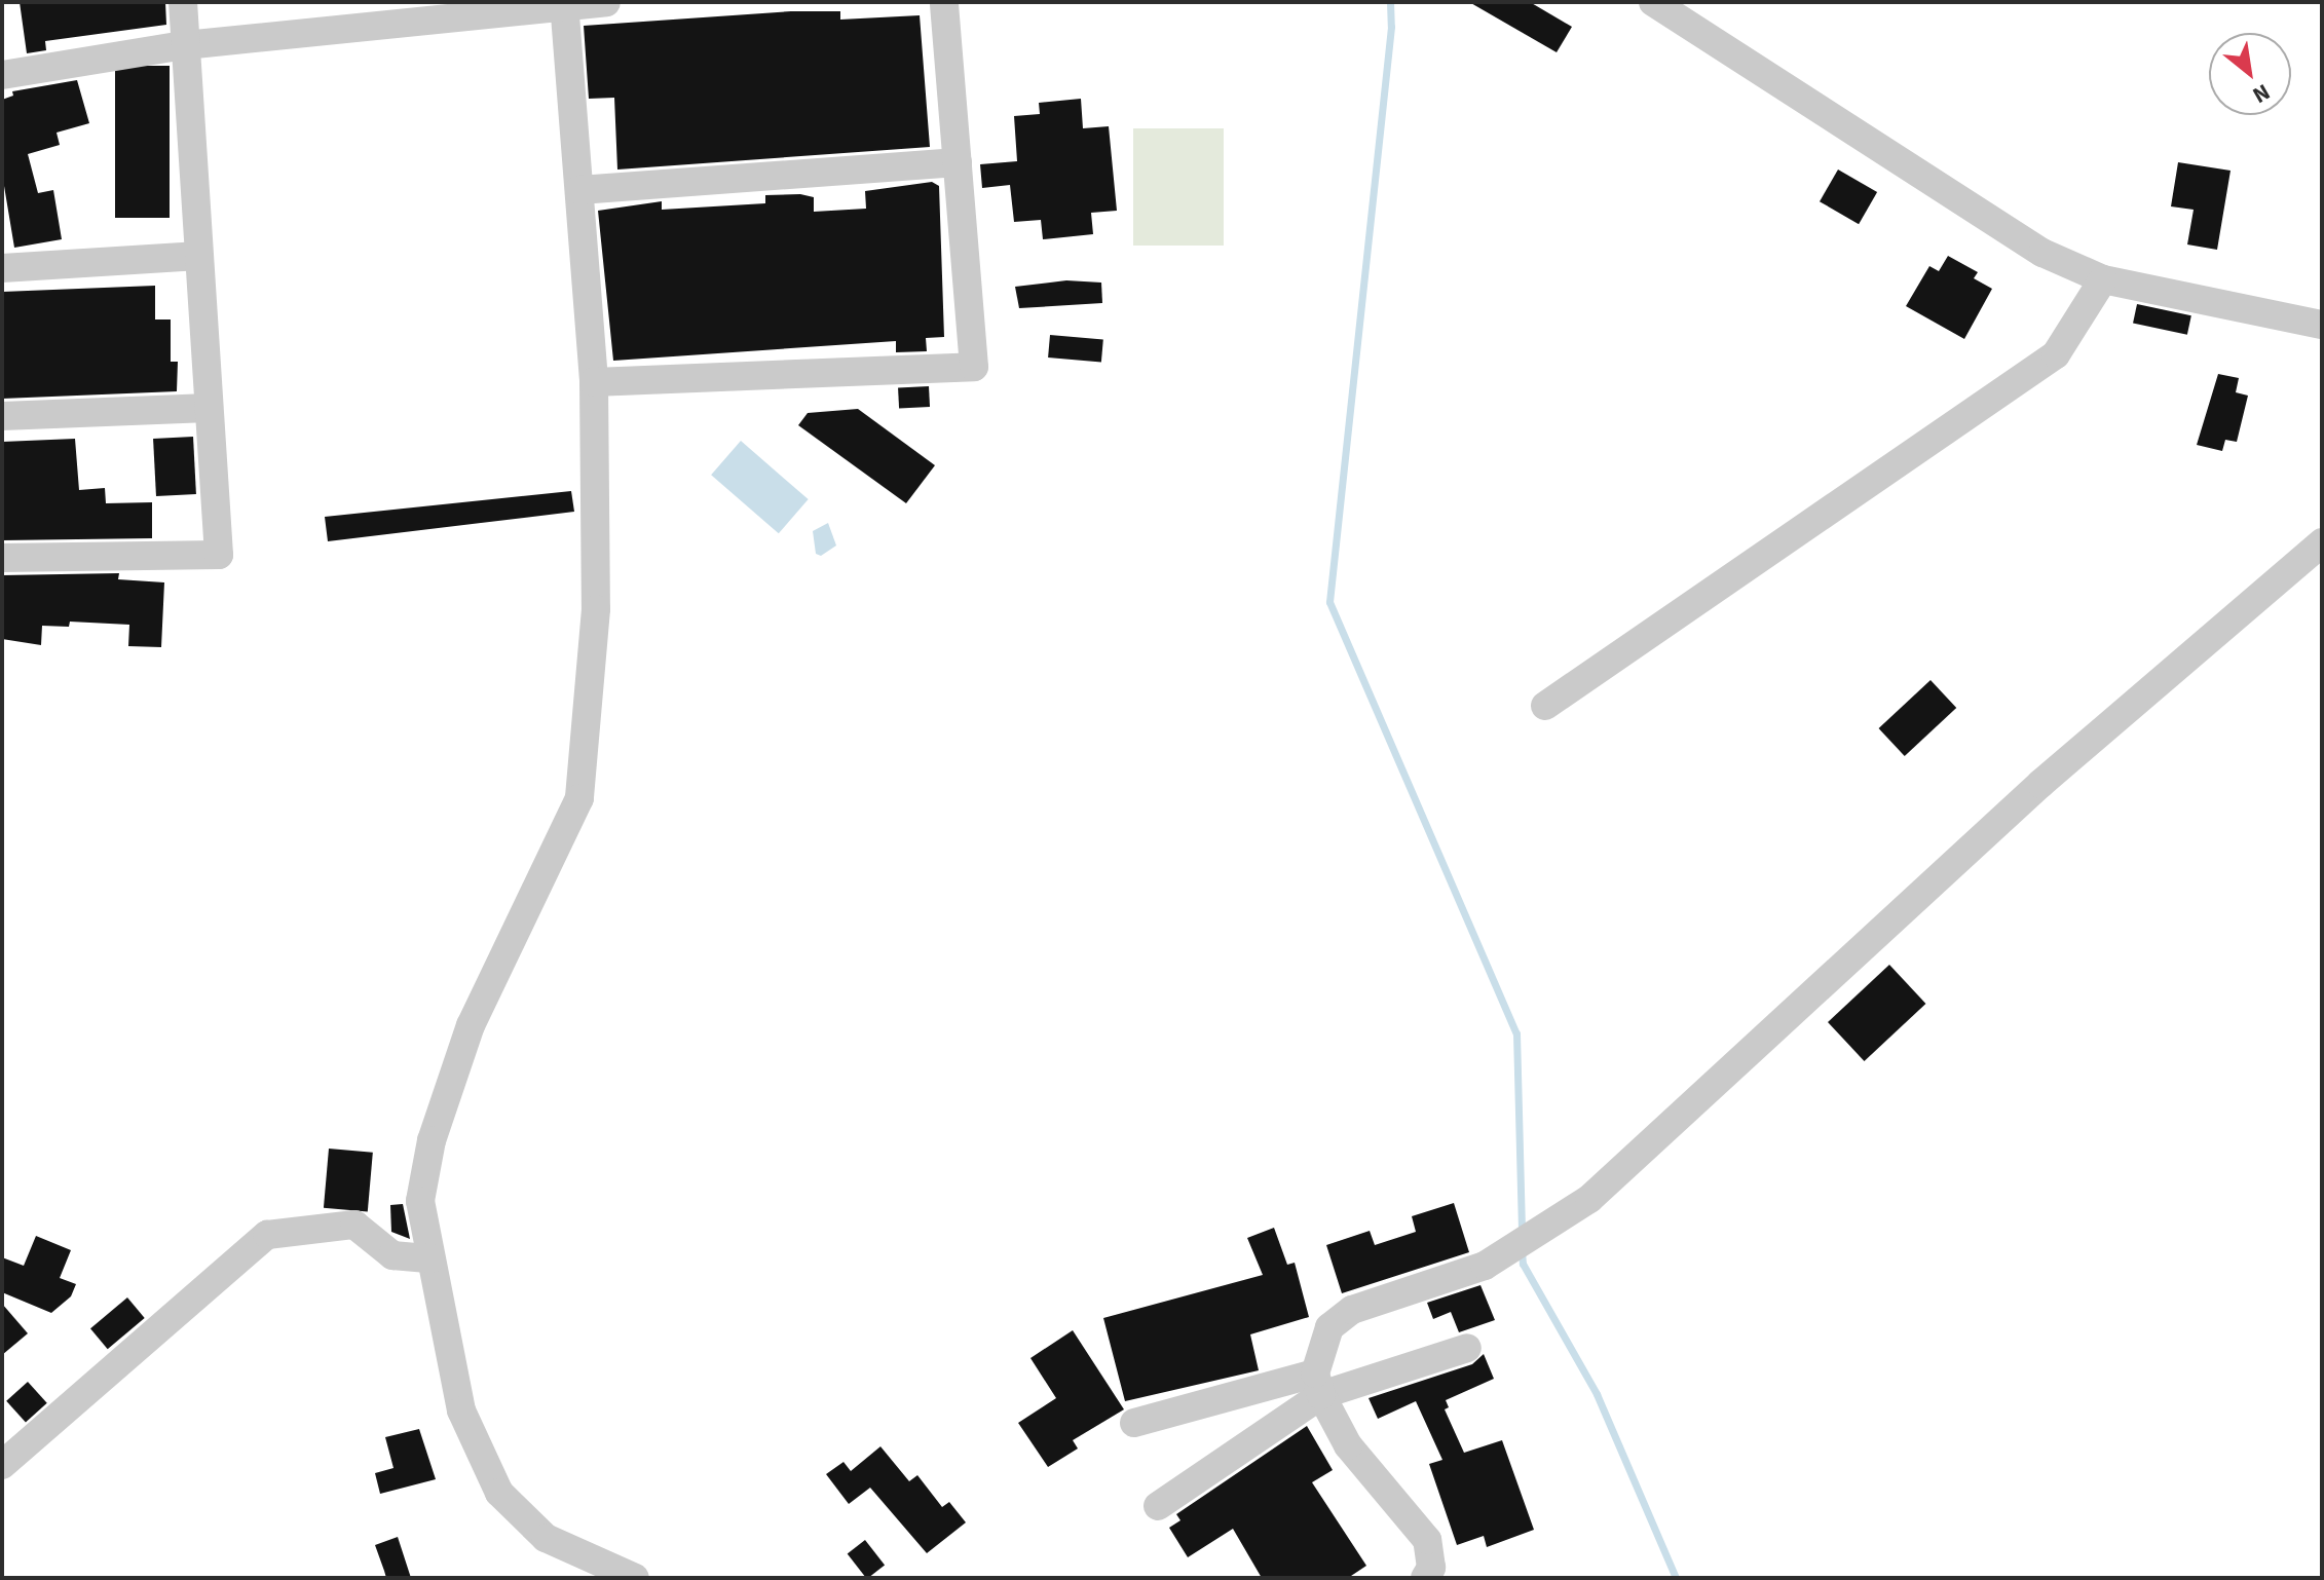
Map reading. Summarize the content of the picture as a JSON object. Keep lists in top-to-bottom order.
{
  "north": "bottom right"
}
